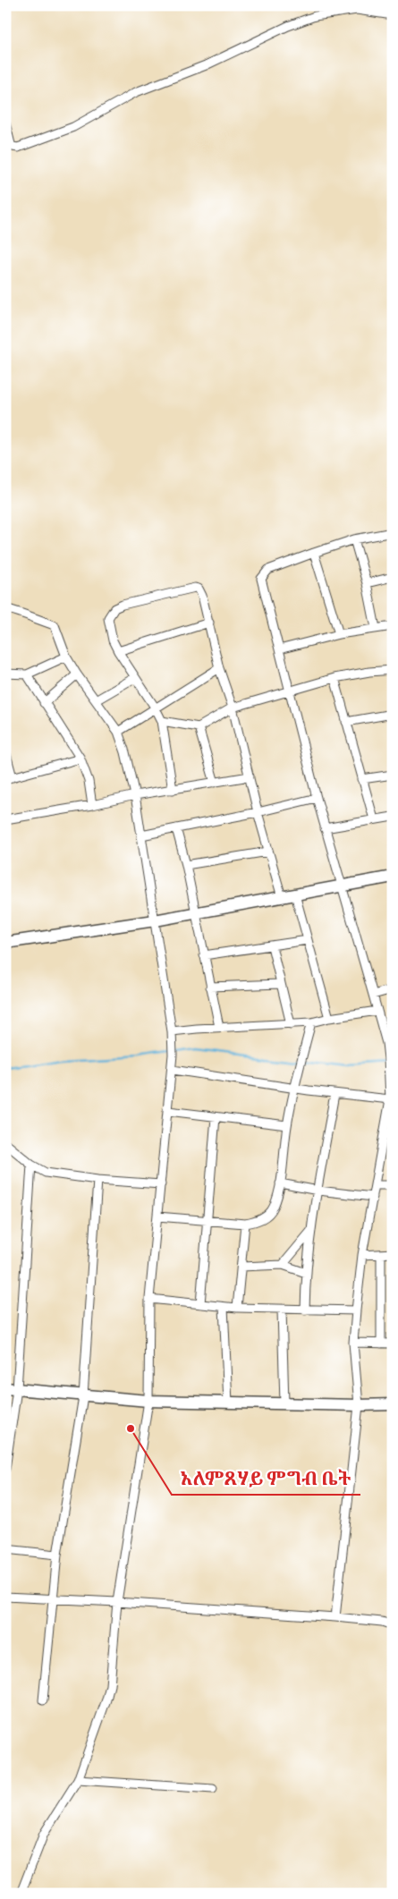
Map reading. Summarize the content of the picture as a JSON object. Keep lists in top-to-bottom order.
{
  "places": ["አለምጸሃይ ምግብ ቤት"]
}
